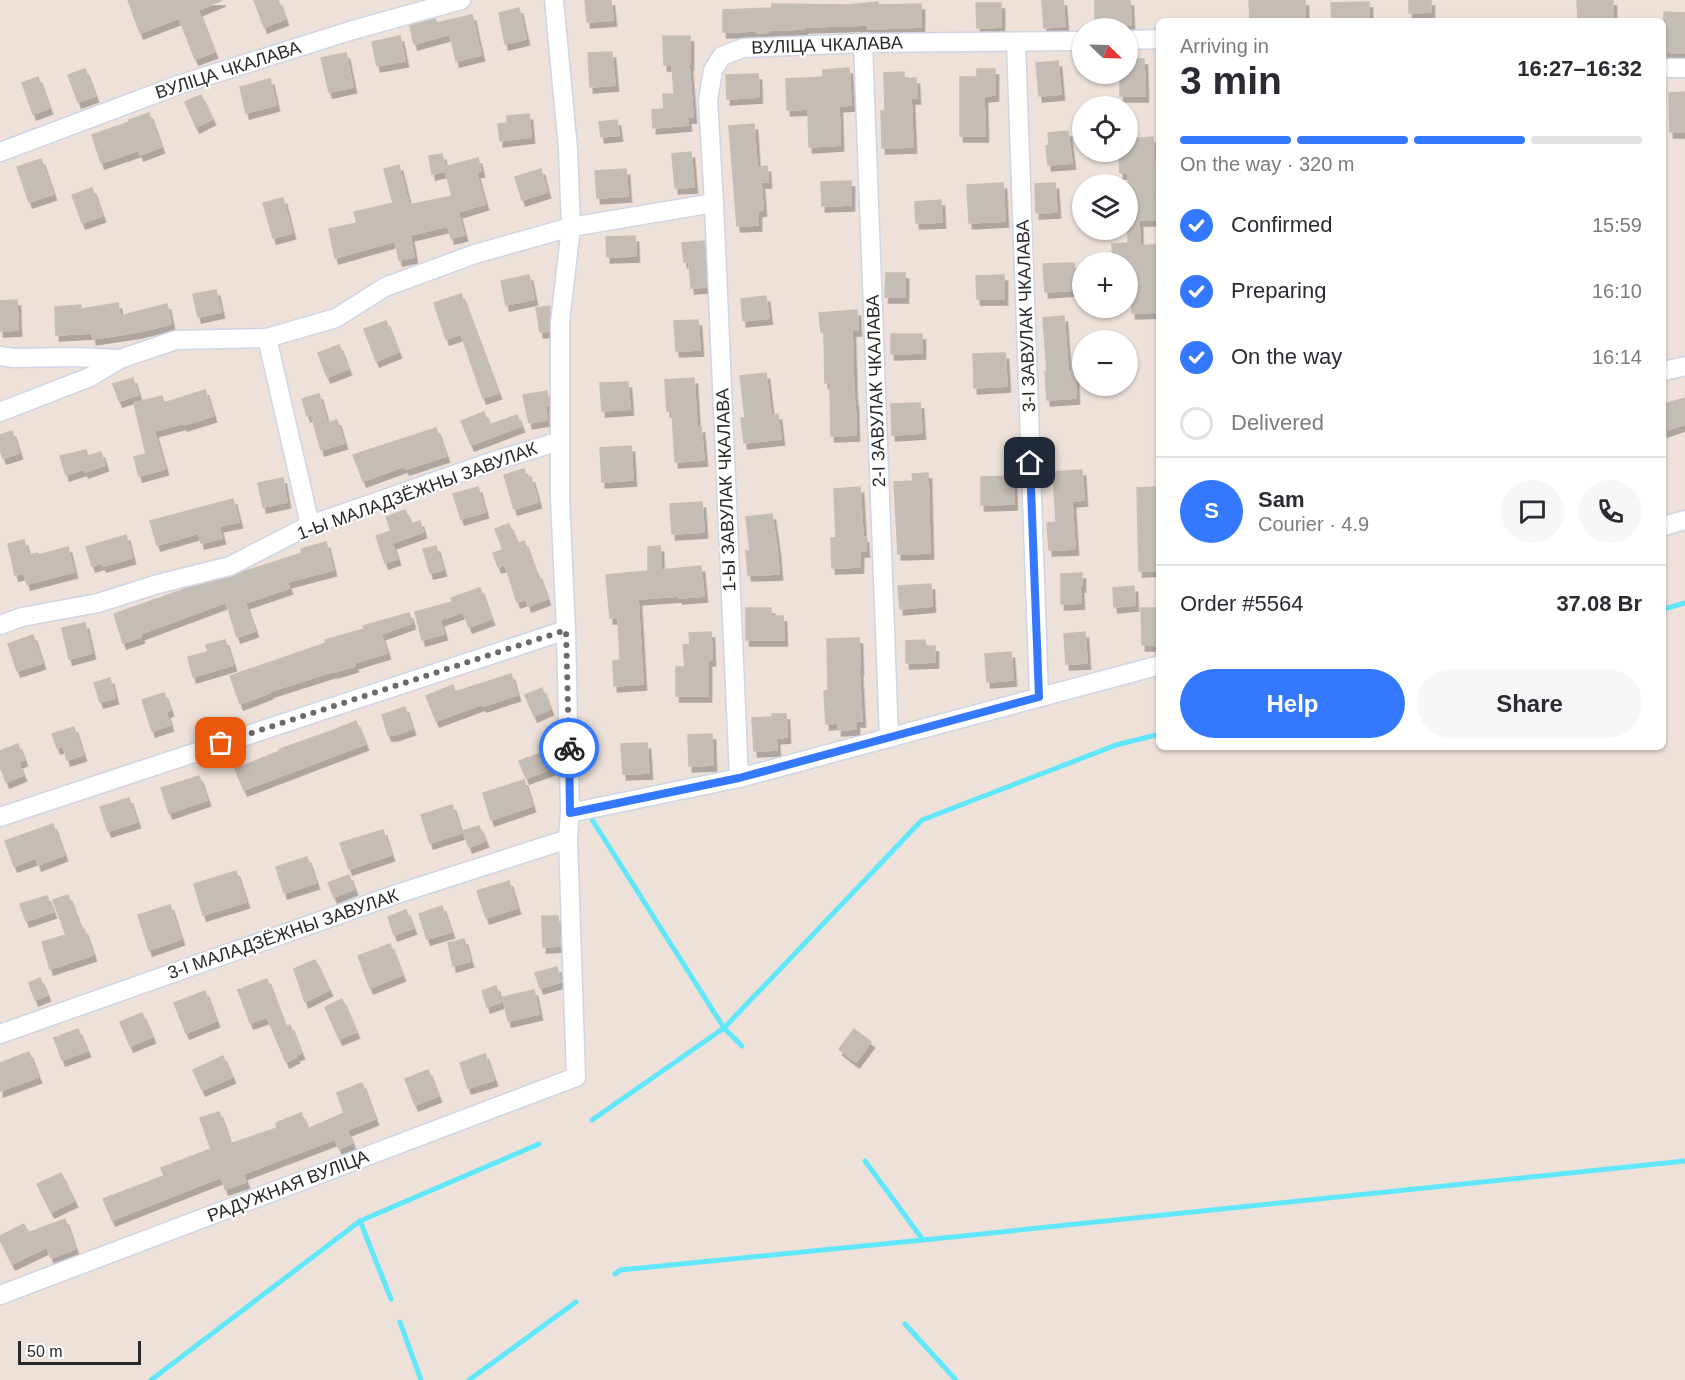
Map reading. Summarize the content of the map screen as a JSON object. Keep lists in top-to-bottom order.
{
  "streets": {
    "street": [
      "ВУЛІЦА ЧКАЛАВА",
      "3-І ЗАВУЛАК ЧКАЛАВА",
      "2-І ЗАВУЛАК ЧКАЛАВА",
      "1-Ы ЗАВУЛАК ЧКАЛАВА",
      "1-Ы МАЛАДЗЁЖНЫ ЗАВУЛАК",
      "3-І МАЛАДЗЁЖНЫ ЗАВУЛАК",
      "РАДУЖНАЯ ВУЛІЦА"
    ]
  },
  "crossings": [
    ["ВУЛІЦА ЧКАЛАВА", "3-І ЗАВУЛАК ЧКАЛАВА"],
    ["ВУЛІЦА ЧКАЛАВА", "2-І ЗАВУЛАК ЧКАЛАВА"],
    ["ВУЛІЦА ЧКАЛАВА", "1-Ы ЗАВУЛАК ЧКАЛАВА"],
    ["3-І МАЛАДЗЁЖНЫ ЗАВУЛАК", "РАДУЖНАЯ ВУЛІЦА"]
  ],
  "scale_bar": "50 m",
  "north": "bottom right",
  "page": {
    "map_buttons": ["+", "−"],
    "heading": ["3 min", "Arriving in", "16:27–16:32"],
    "panel": [
      "Sam",
      "Courier · 4.9",
      "Order #5564",
      "37.08 Br"
    ],
    "bar": "On the way · 320 m",
    "list": [
      ["Confirmed", "15:59"],
      ["Preparing", "16:10"],
      ["On the way", "16:14"],
      "Delivered"
    ],
    "round": "S",
    "buttons": ["Help", "Share"],
    "scale": "50 m"
  }
}
